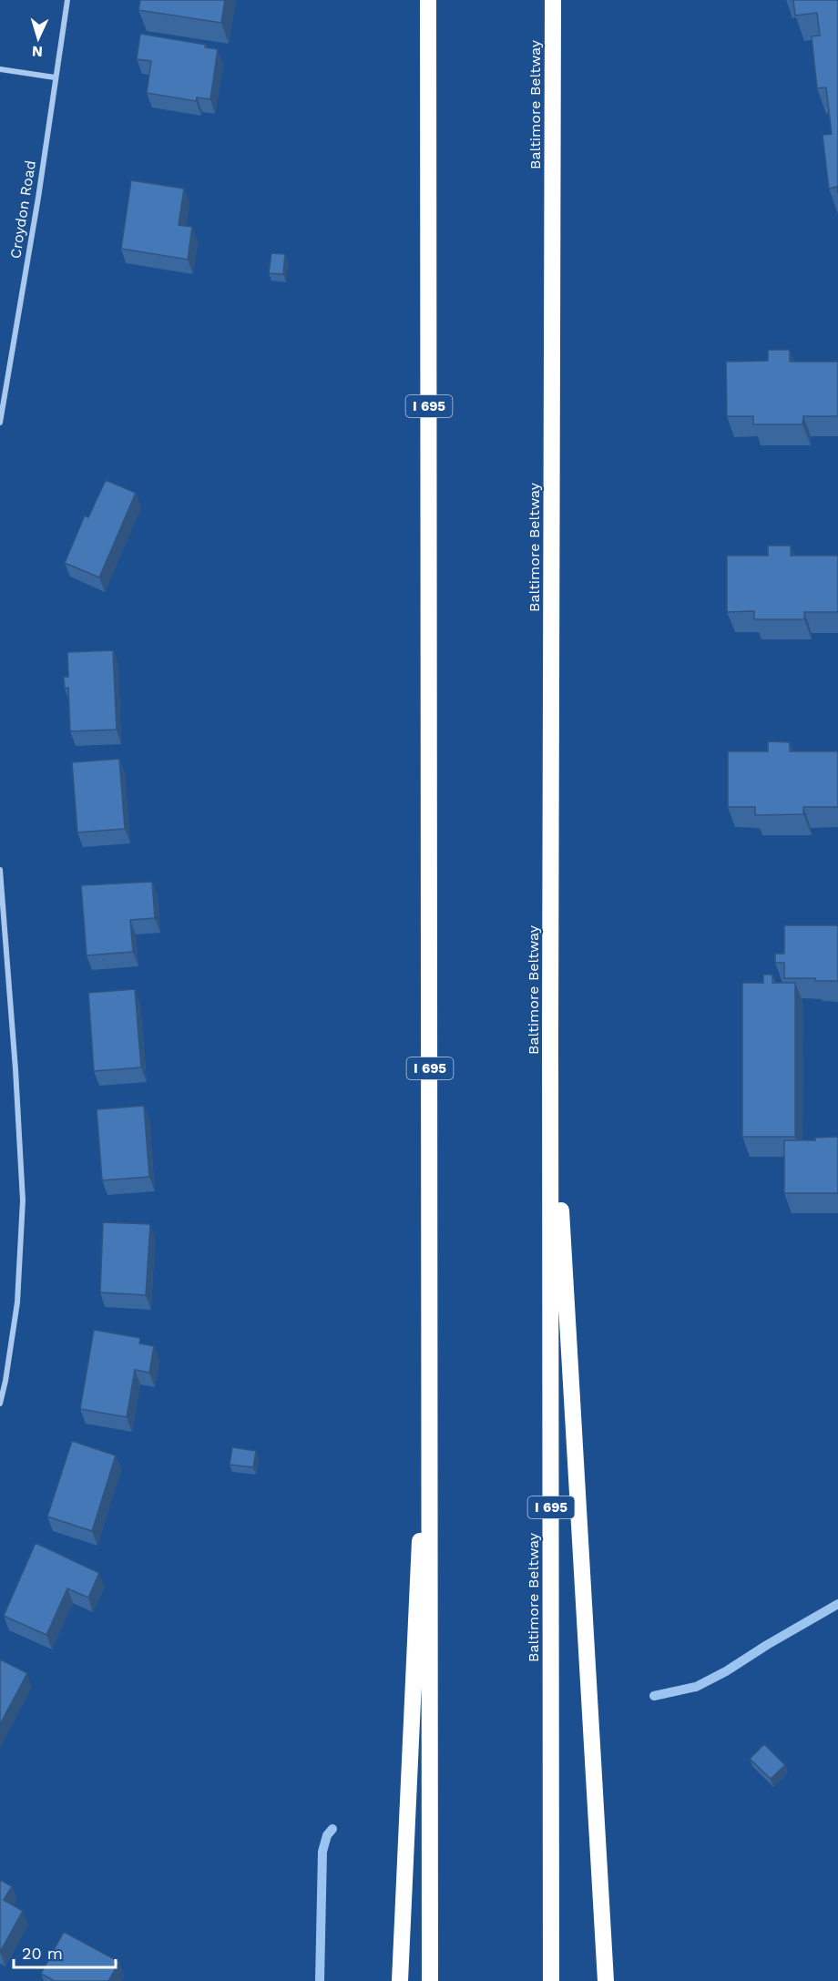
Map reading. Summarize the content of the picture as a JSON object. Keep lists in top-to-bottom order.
{
  "streets": {
    "highway": ["Baltimore Beltway", "I 695"],
    "street": ["Croydon Road"]
  },
  "scale_bar": "20 m",
  "north": "bottom"
}
